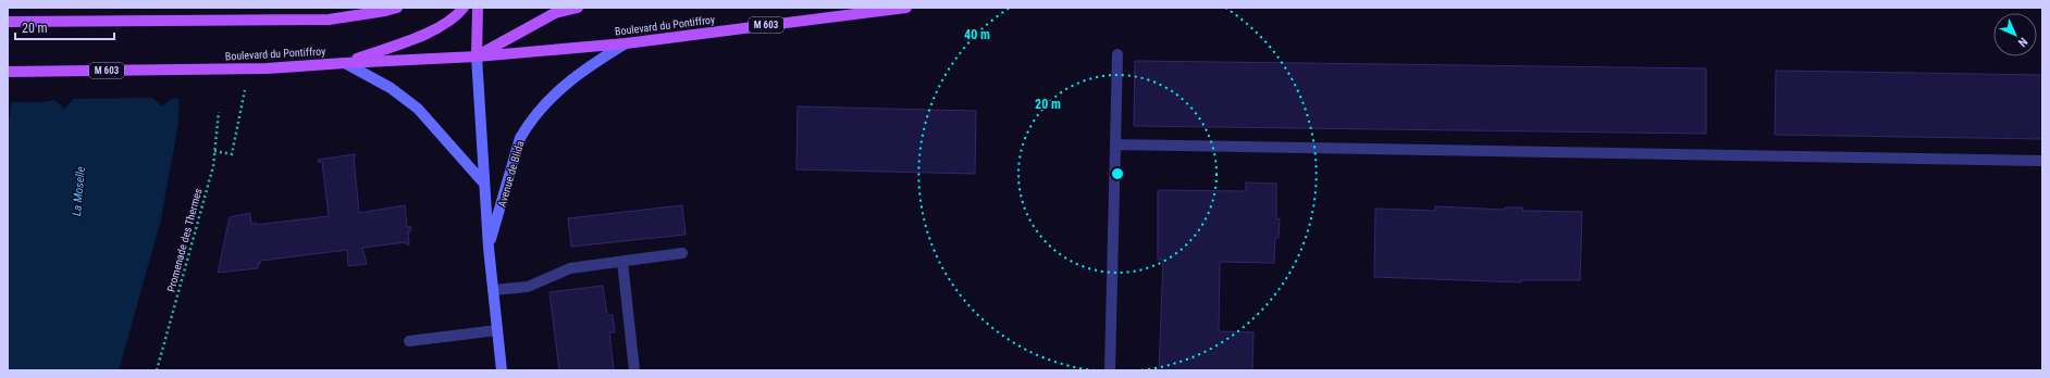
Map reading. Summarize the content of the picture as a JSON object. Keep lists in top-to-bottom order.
{
  "streets": {
    "main road": ["Boulevard du Pontiffroy", "M 603", "Avenue de Blida"],
    "path": ["Promenade des Thermes"]
  },
  "crossings": [
    ["Boulevard du Pontiffroy", "Avenue de Blida"]
  ],
  "water": ["La Moselle"],
  "scale_bar": "20 m",
  "north": "bottom right",
  "rings": ["40 m", "20 m"]
}
